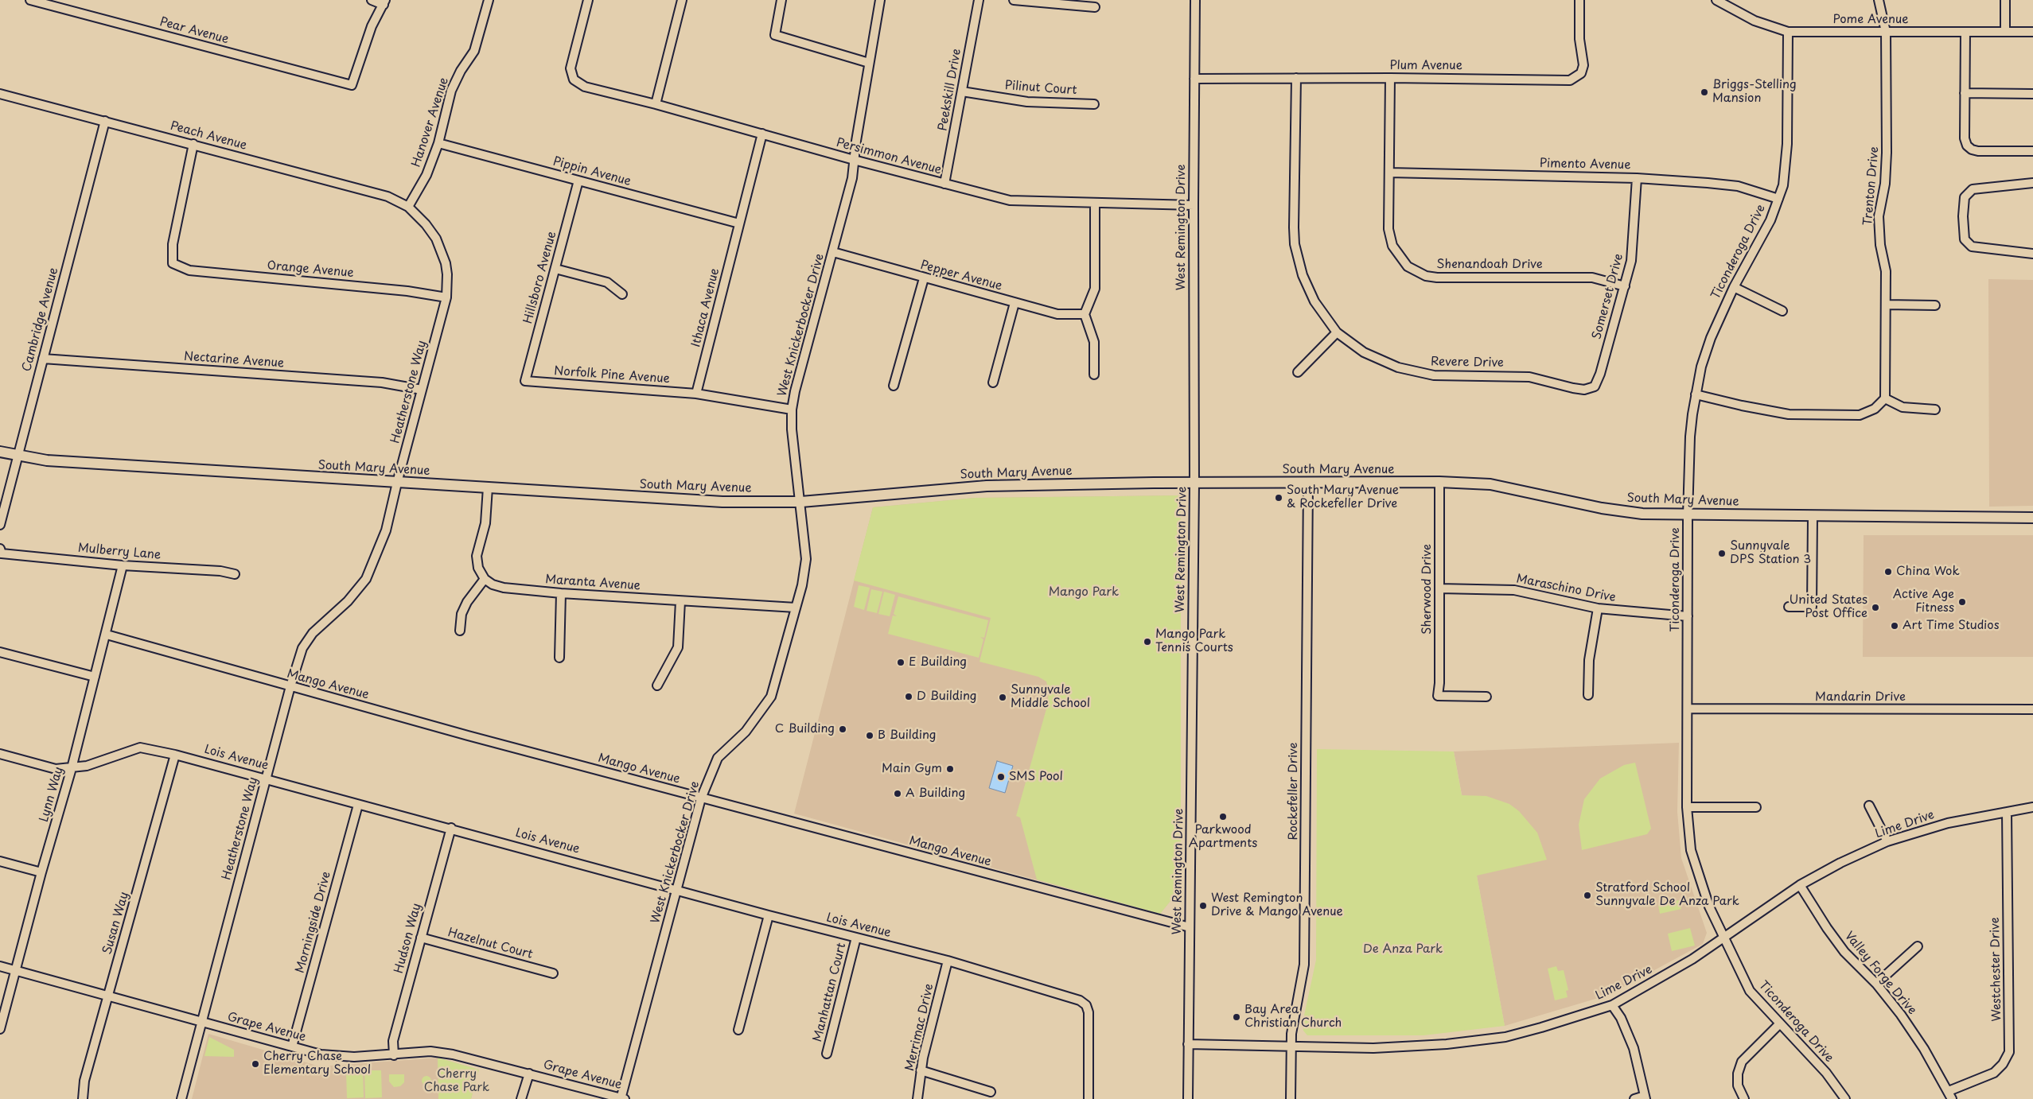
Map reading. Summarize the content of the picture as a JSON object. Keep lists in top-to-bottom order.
{
  "streets": {
    "main road": ["South Mary Avenue"],
    "street": [
      "Pome Avenue",
      "Pear Avenue",
      "Plum Avenue",
      "Pilinut Court",
      "Peekskill Drive",
      "Hanover Avenue",
      "Peach Avenue",
      "Persimmon Avenue",
      "Pimento Avenue",
      "Pippin Avenue",
      "Trenton Drive",
      "West Remington Drive",
      "Ticonderoga Drive",
      "Shenandoah Drive",
      "Orange Avenue",
      "Pepper Avenue",
      "Hillsboro Avenue",
      "Somerset Drive",
      "Ithaca Avenue",
      "Cambridge Avenue",
      "West Knickerbocker Drive",
      "Nectarine Avenue",
      "Revere Drive",
      "Norfolk Pine Avenue",
      "Heatherstone Way",
      "Mulberry Lane",
      "Maranta Avenue",
      "Maraschino Drive",
      "Sherwood Drive",
      "Mango Avenue",
      "Mandarin Drive",
      "Lois Avenue",
      "Rockefeller Drive",
      "Lynn Way",
      "Lime Drive",
      "Morningside Drive",
      "Susan Way",
      "Hudson Way",
      "Hazelnut Court",
      "Westchester Drive",
      "Valley Forge Drive",
      "Manhattan Court",
      "Grape Avenue",
      "Merrimac Drive"
    ]
  },
  "crossings": [
    ["Pome Avenue", "Trenton Drive"],
    ["Pome Avenue", "Ticonderoga Drive"],
    ["Plum Avenue", "West Remington Drive"],
    ["Plum Avenue", "Shenandoah Drive"],
    ["Plum Avenue", "Revere Drive"],
    ["Pilinut Court", "Peekskill Drive"],
    ["Peekskill Drive", "Persimmon Avenue"],
    ["Hanover Avenue", "Peach Avenue"],
    ["Hanover Avenue", "Pippin Avenue"],
    ["Hanover Avenue", "Heatherstone Way"],
    ["Peach Avenue", "Orange Avenue"],
    ["Peach Avenue", "Cambridge Avenue"],
    ["Peach Avenue", "Heatherstone Way"],
    ["Persimmon Avenue", "West Remington Drive"],
    ["Persimmon Avenue", "Ithaca Avenue"],
    ["Persimmon Avenue", "West Knickerbocker Drive"],
    ["Pimento Avenue", "Ticonderoga Drive"],
    ["Pimento Avenue", "Shenandoah Drive"],
    ["Pimento Avenue", "Somerset Drive"],
    ["Pippin Avenue", "Hillsboro Avenue"],
    ["Pippin Avenue", "Ithaca Avenue"],
    ["West Remington Drive", "South Mary Avenue"],
    ["West Remington Drive", "Mango Avenue"],
    ["West Remington Drive", "Lime Drive"],
    ["Ticonderoga Drive", "South Mary Avenue"],
    ["Ticonderoga Drive", "Maraschino Drive"],
    ["Ticonderoga Drive", "Mandarin Drive"],
    ["Ticonderoga Drive", "Lime Drive"],
    ["Shenandoah Drive", "Somerset Drive"],
    ["Orange Avenue", "Heatherstone Way"],
    ["Pepper Avenue", "West Knickerbocker Drive"],
    ["Hillsboro Avenue", "Norfolk Pine Avenue"],
    ["Somerset Drive", "Revere Drive"],
    ["Ithaca Avenue", "Norfolk Pine Avenue"],
    ["Cambridge Avenue", "Nectarine Avenue"],
    ["Cambridge Avenue", "South Mary Avenue"],
    ["West Knickerbocker Drive", "South Mary Avenue"],
    ["West Knickerbocker Drive", "Maranta Avenue"],
    ["West Knickerbocker Drive", "Mango Avenue"],
    ["West Knickerbocker Drive", "Lois Avenue"],
    ["West Knickerbocker Drive", "Grape Avenue"],
    ["Nectarine Avenue", "Heatherstone Way"],
    ["Heatherstone Way", "South Mary Avenue"],
    ["Heatherstone Way", "Mango Avenue"],
    ["Heatherstone Way", "Lois Avenue"],
    ["Heatherstone Way", "Grape Avenue"],
    ["South Mary Avenue", "Sherwood Drive"],
    ["South Mary Avenue", "Rockefeller Drive"],
    ["Mulberry Lane", "Lynn Way"],
    ["Maraschino Drive", "Sherwood Drive"],
    ["Mango Avenue", "Lynn Way"],
    ["Lois Avenue", "Lynn Way"],
    ["Lois Avenue", "Morningside Drive"],
    ["Lois Avenue", "Susan Way"],
    ["Lois Avenue", "Hudson Way"],
    ["Lois Avenue", "Manhattan Court"],
    ["Lois Avenue", "Merrimac Drive"],
    ["Rockefeller Drive", "Lime Drive"],
    ["Lynn Way", "Grape Avenue"],
    ["Lime Drive", "Westchester Drive"],
    ["Lime Drive", "Valley Forge Drive"],
    ["Morningside Drive", "Grape Avenue"],
    ["Susan Way", "Grape Avenue"],
    ["Hudson Way", "Hazelnut Court"],
    ["Hudson Way", "Grape Avenue"],
    ["Westchester Drive", "Valley Forge Drive"]
  ],
  "parks": ["Mango Park", "De Anza Park", "Cherry Chase Park"],
  "places": [
    "Briggs-Stelling Mansion",
    "South Mary Avenue & Rockefeller Drive",
    "Sunnyvale DPS Station 3",
    "China Wok",
    "Active Age Fitness",
    "United States Post Office",
    "Art Time Studios",
    "Mango Park Tennis Courts",
    "E Building",
    "D Building",
    "Sunnyvale Middle School",
    "C Building",
    "B Building",
    "Main Gym",
    "SMS Pool",
    "A Building",
    "Parkwood Apartments",
    "Stratford School Sunnyvale De Anza Park",
    "West Remington Drive & Mango Avenue",
    "Bay Area Christian Church",
    "Cherry Chase Elementary School"
  ]
}
